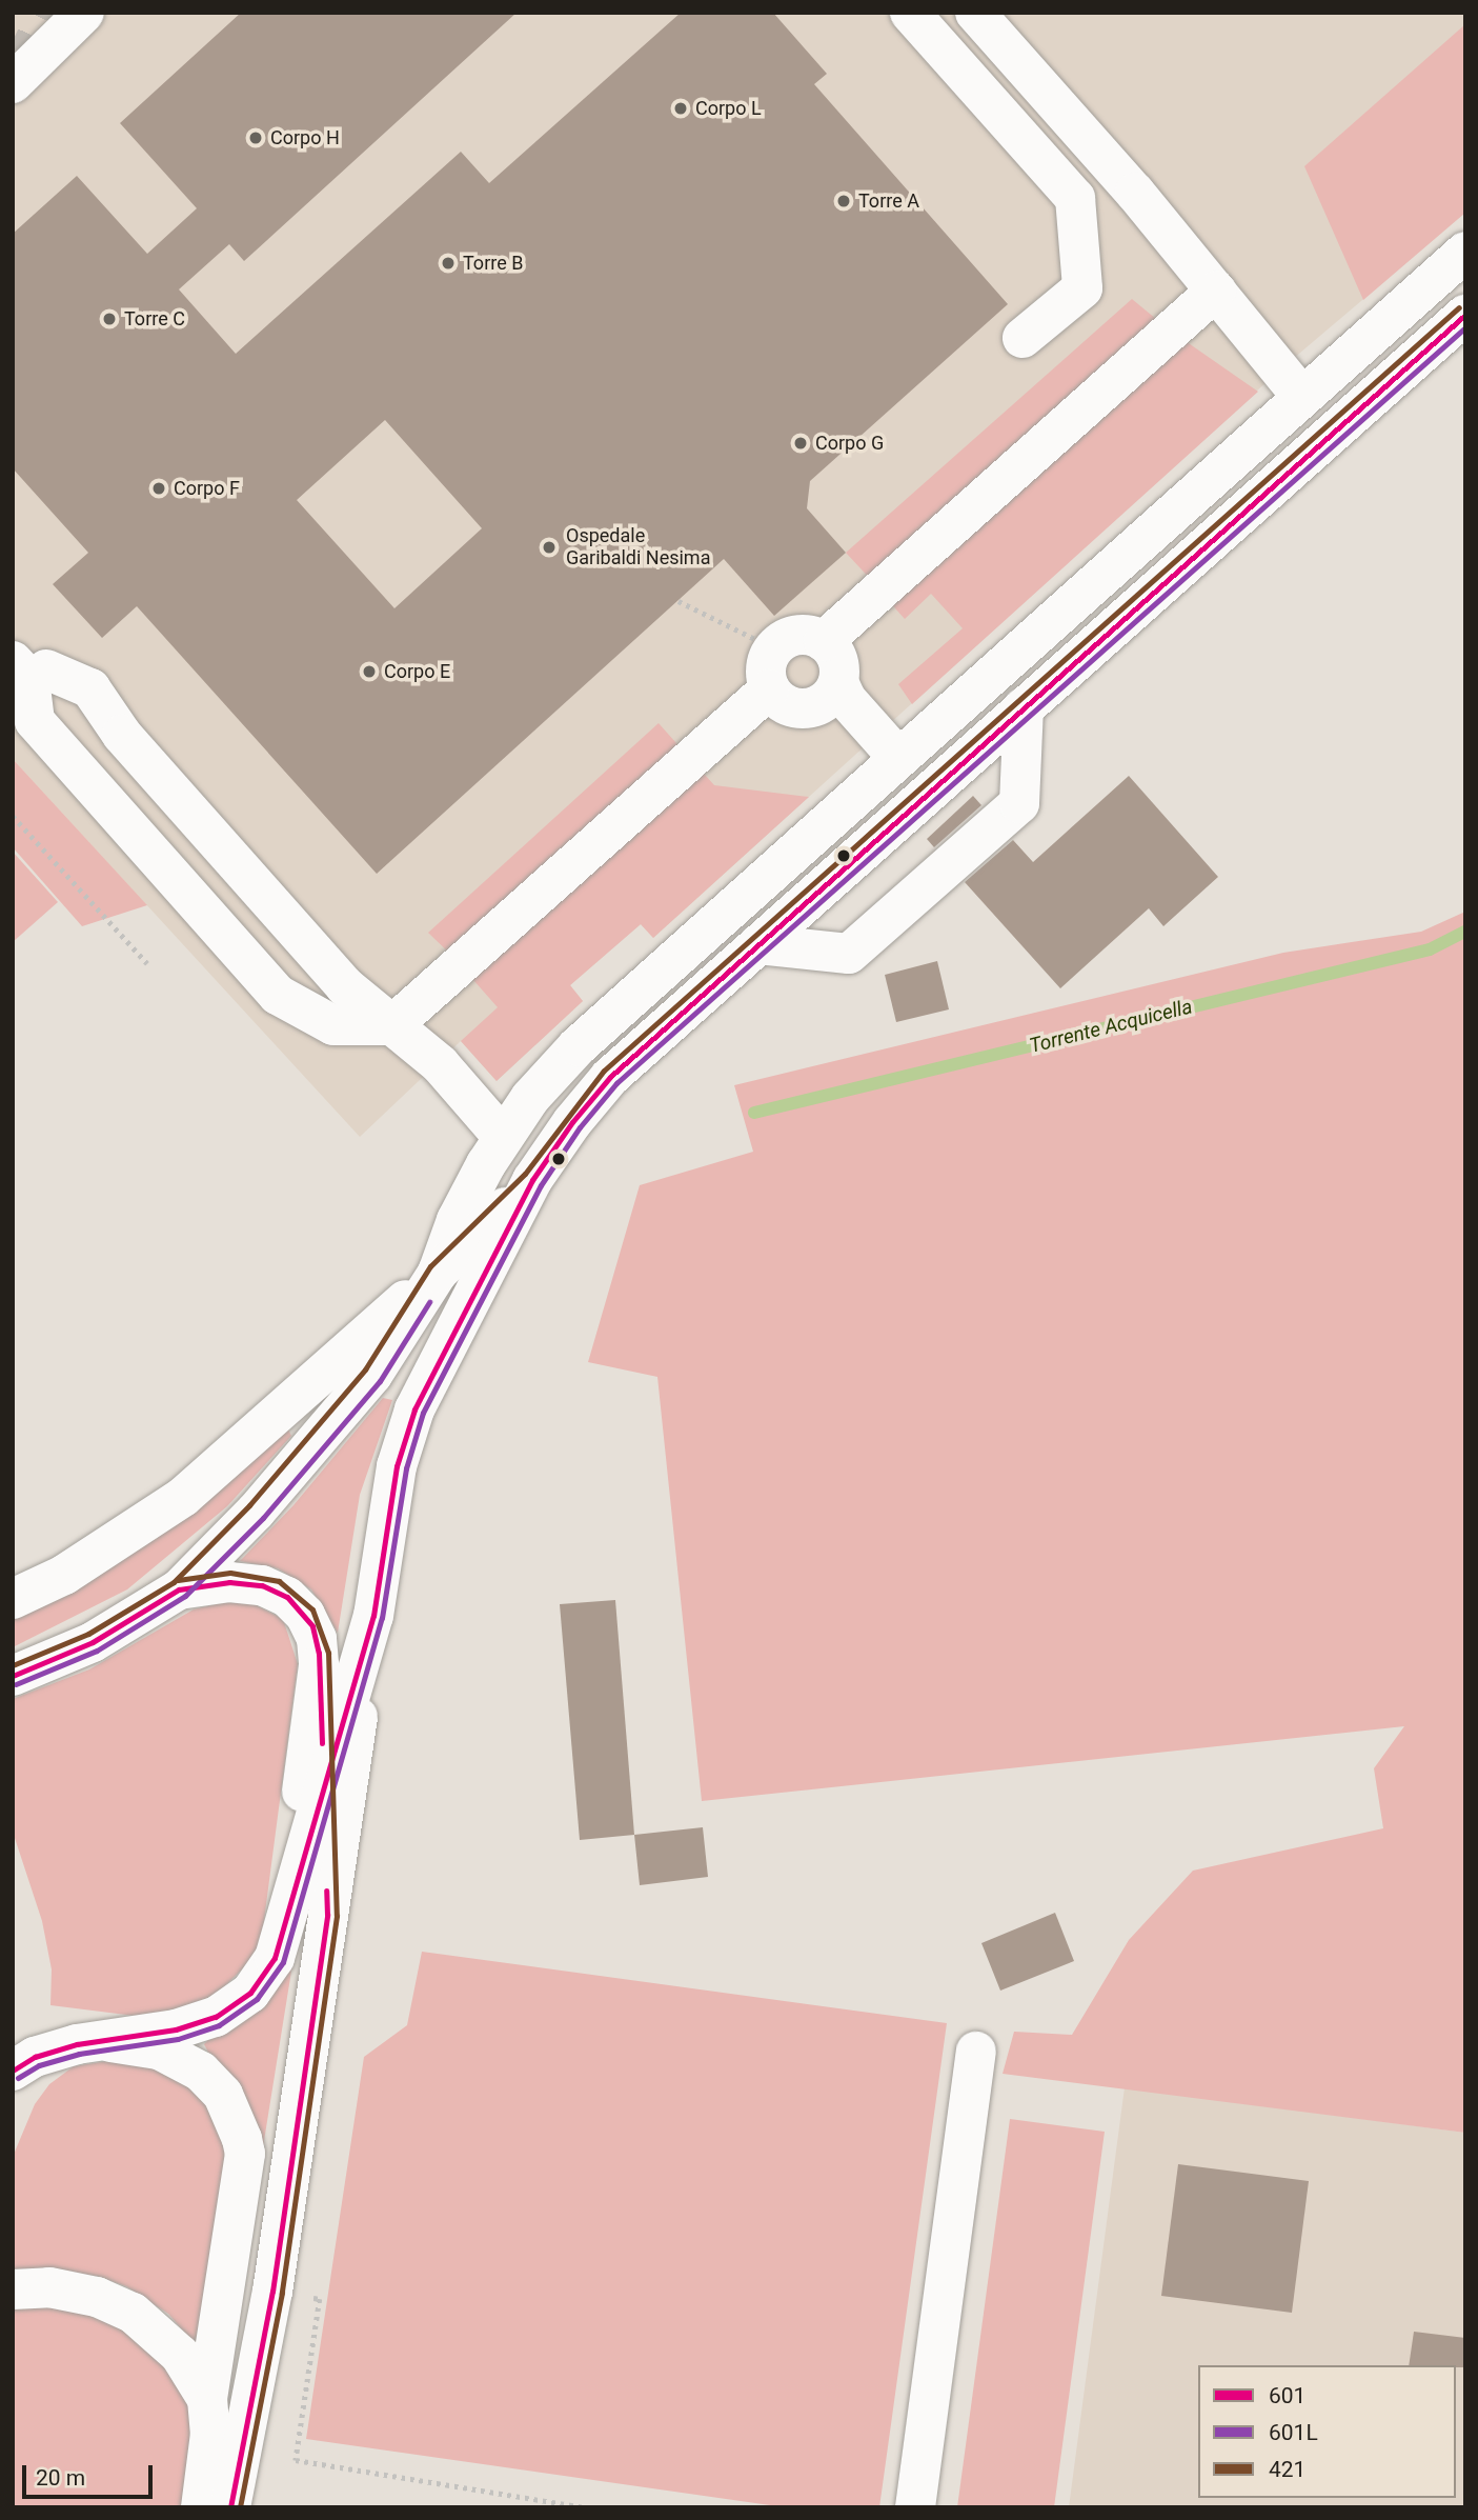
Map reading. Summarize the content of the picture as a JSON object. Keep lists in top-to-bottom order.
{
  "water": ["Torrente Acquicella"],
  "places": [
    "Corpo L",
    "Corpo H",
    "Torre A",
    "Torre B",
    "Torre C",
    "Corpo G",
    "Corpo F",
    "Ospedale Garibaldi Nesima",
    "Corpo E"
  ],
  "lines": ["transit line 421", "transit line 601", "transit line 601L"],
  "legend": ["601", "601L", "421"],
  "scale_bar": "20 m"
}
